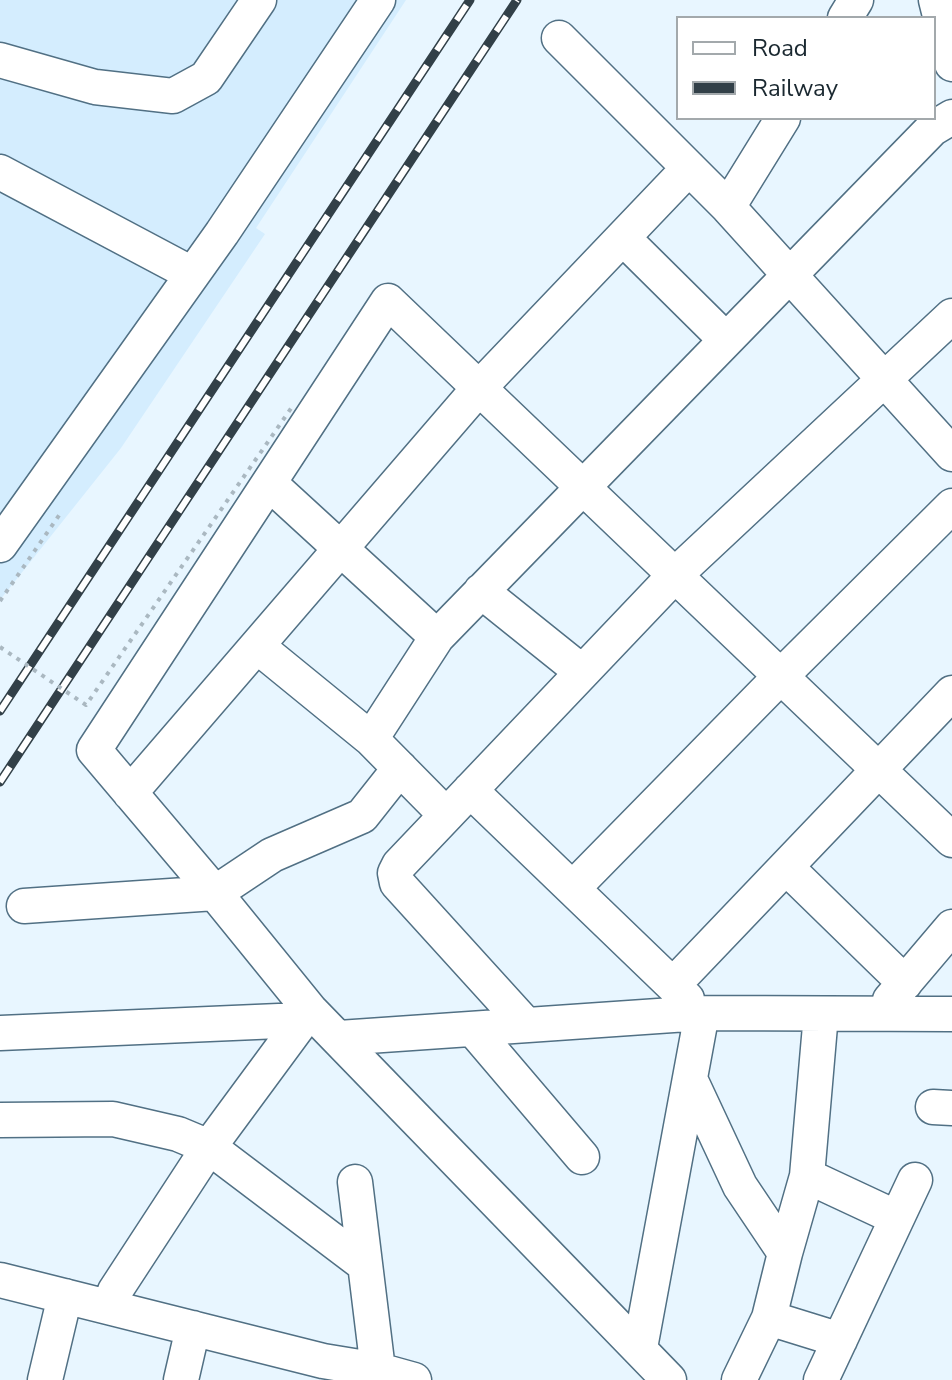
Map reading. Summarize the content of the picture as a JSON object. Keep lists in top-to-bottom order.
{
  "legend": ["Road", "Railway"]
}
